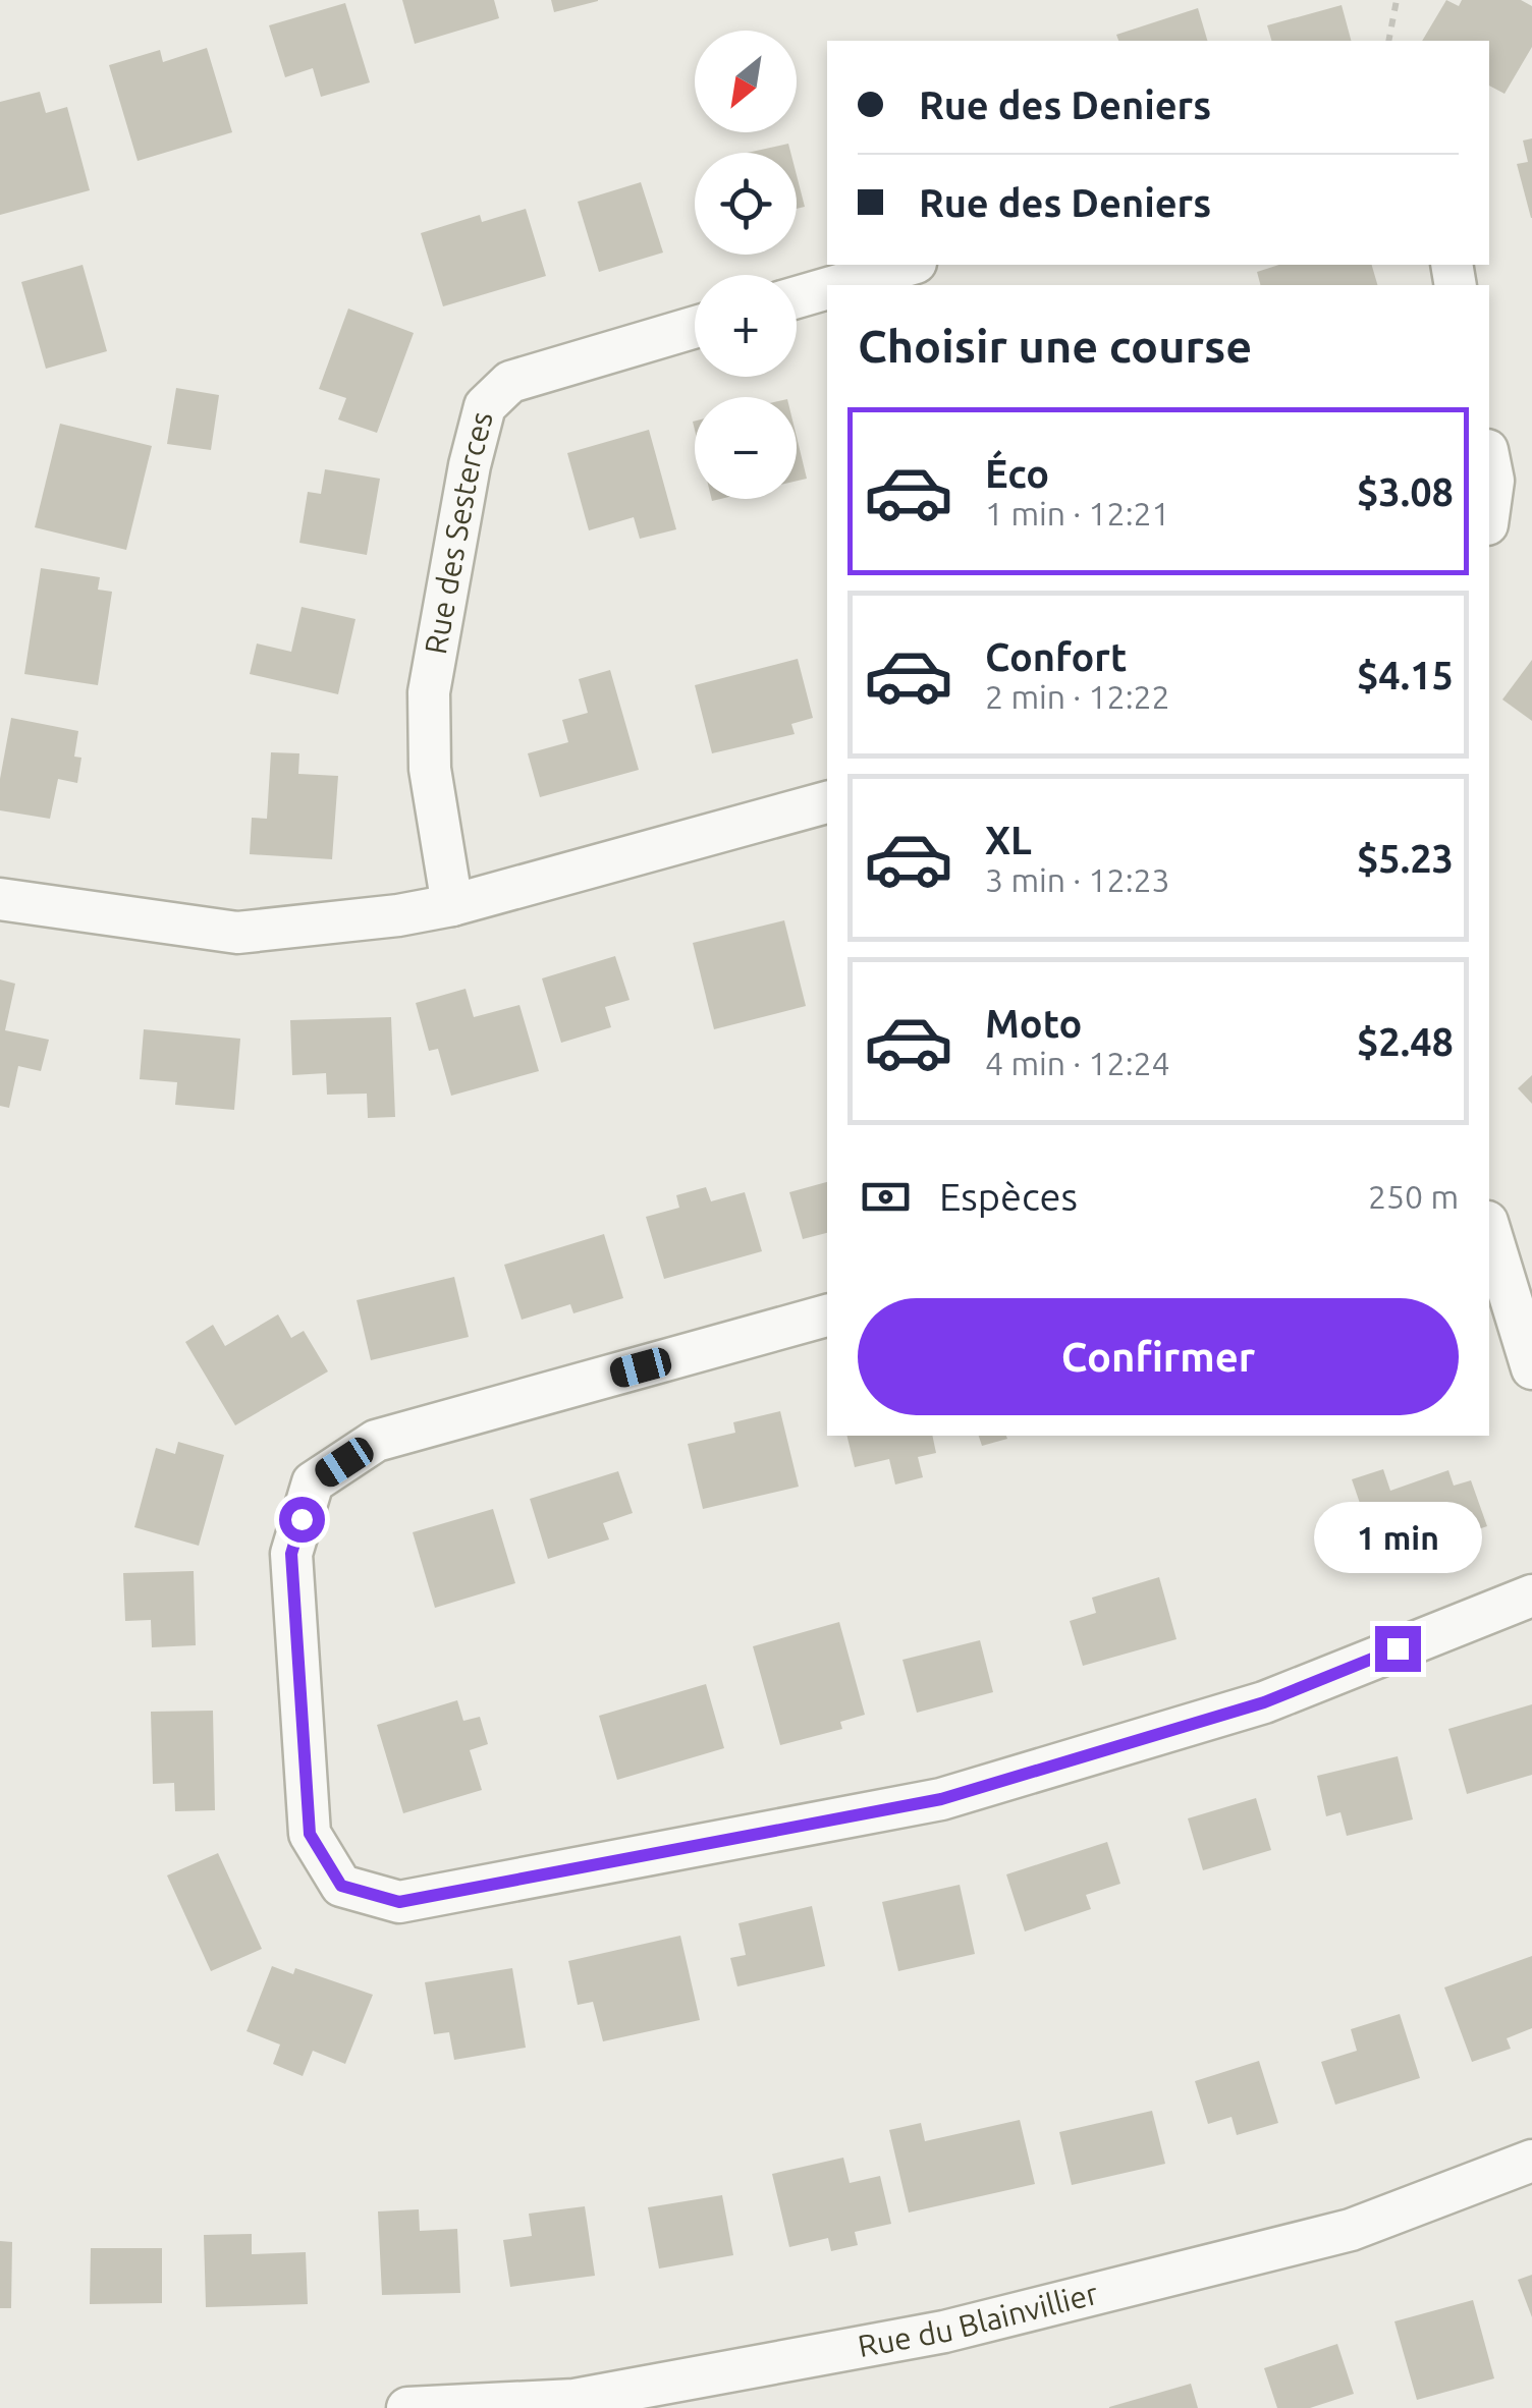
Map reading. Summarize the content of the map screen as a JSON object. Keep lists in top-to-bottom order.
{
  "streets": {
    "street": ["Rue des Sesterces", "Rue du Blainvillier"]
  },
  "north": "bottom left",
  "page": {
    "map_buttons": ["+", "−"],
    "banner": ["Rue des Deniers", "Rue des Deniers"],
    "heading": "Choisir une course",
    "list": [
      {
        "name": "Éco",
        "note": "1 min · 12:21",
        "value": "$3.08"
      },
      {
        "name": "Confort",
        "note": "2 min · 12:22",
        "value": "$4.15"
      },
      {
        "name": "XL",
        "note": "3 min · 12:23",
        "value": "$5.23"
      },
      {
        "name": "Moto",
        "note": "4 min · 12:24",
        "value": "$2.48"
      }
    ],
    "pay": ["Espèces", "250 m"],
    "buttons": "Confirmer",
    "bubble": "1 min"
  }
}
